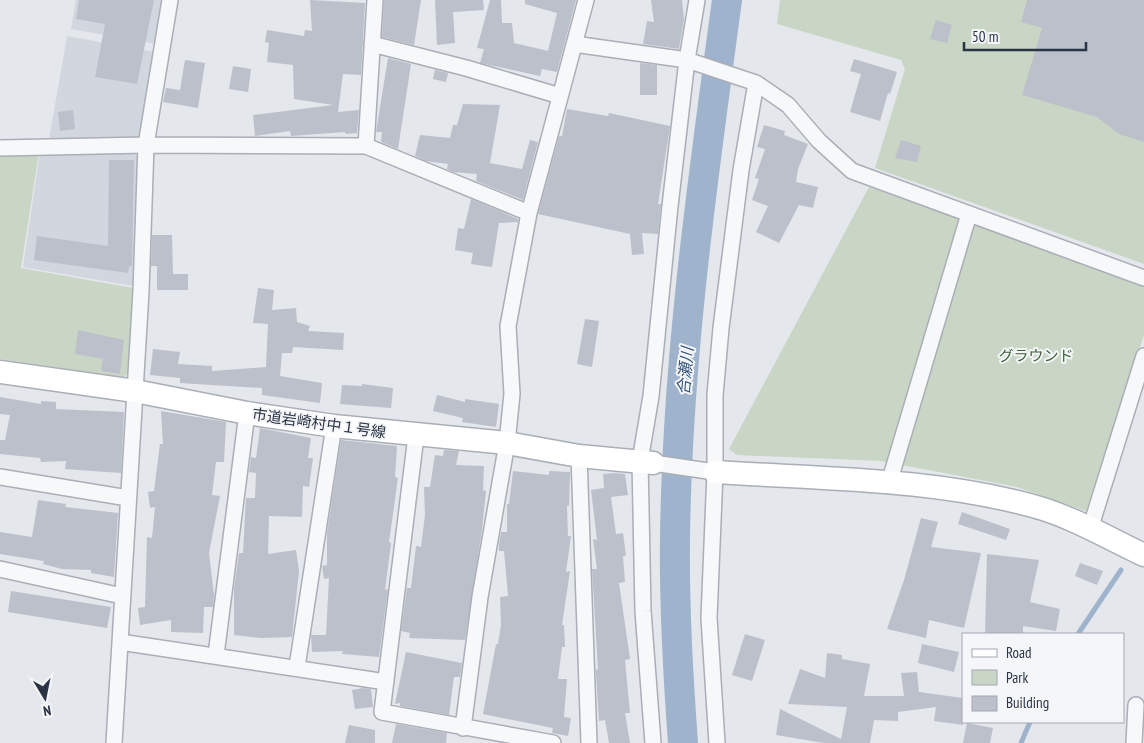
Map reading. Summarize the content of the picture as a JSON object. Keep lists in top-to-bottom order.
{
  "streets": {
    "street": ["市道岩崎村中１号線"]
  },
  "water": ["合瀬川"],
  "parks": ["グラウンド"],
  "legend": ["Road", "Park", "Building"],
  "scale_bar": "50 m",
  "north": "bottom"
}
